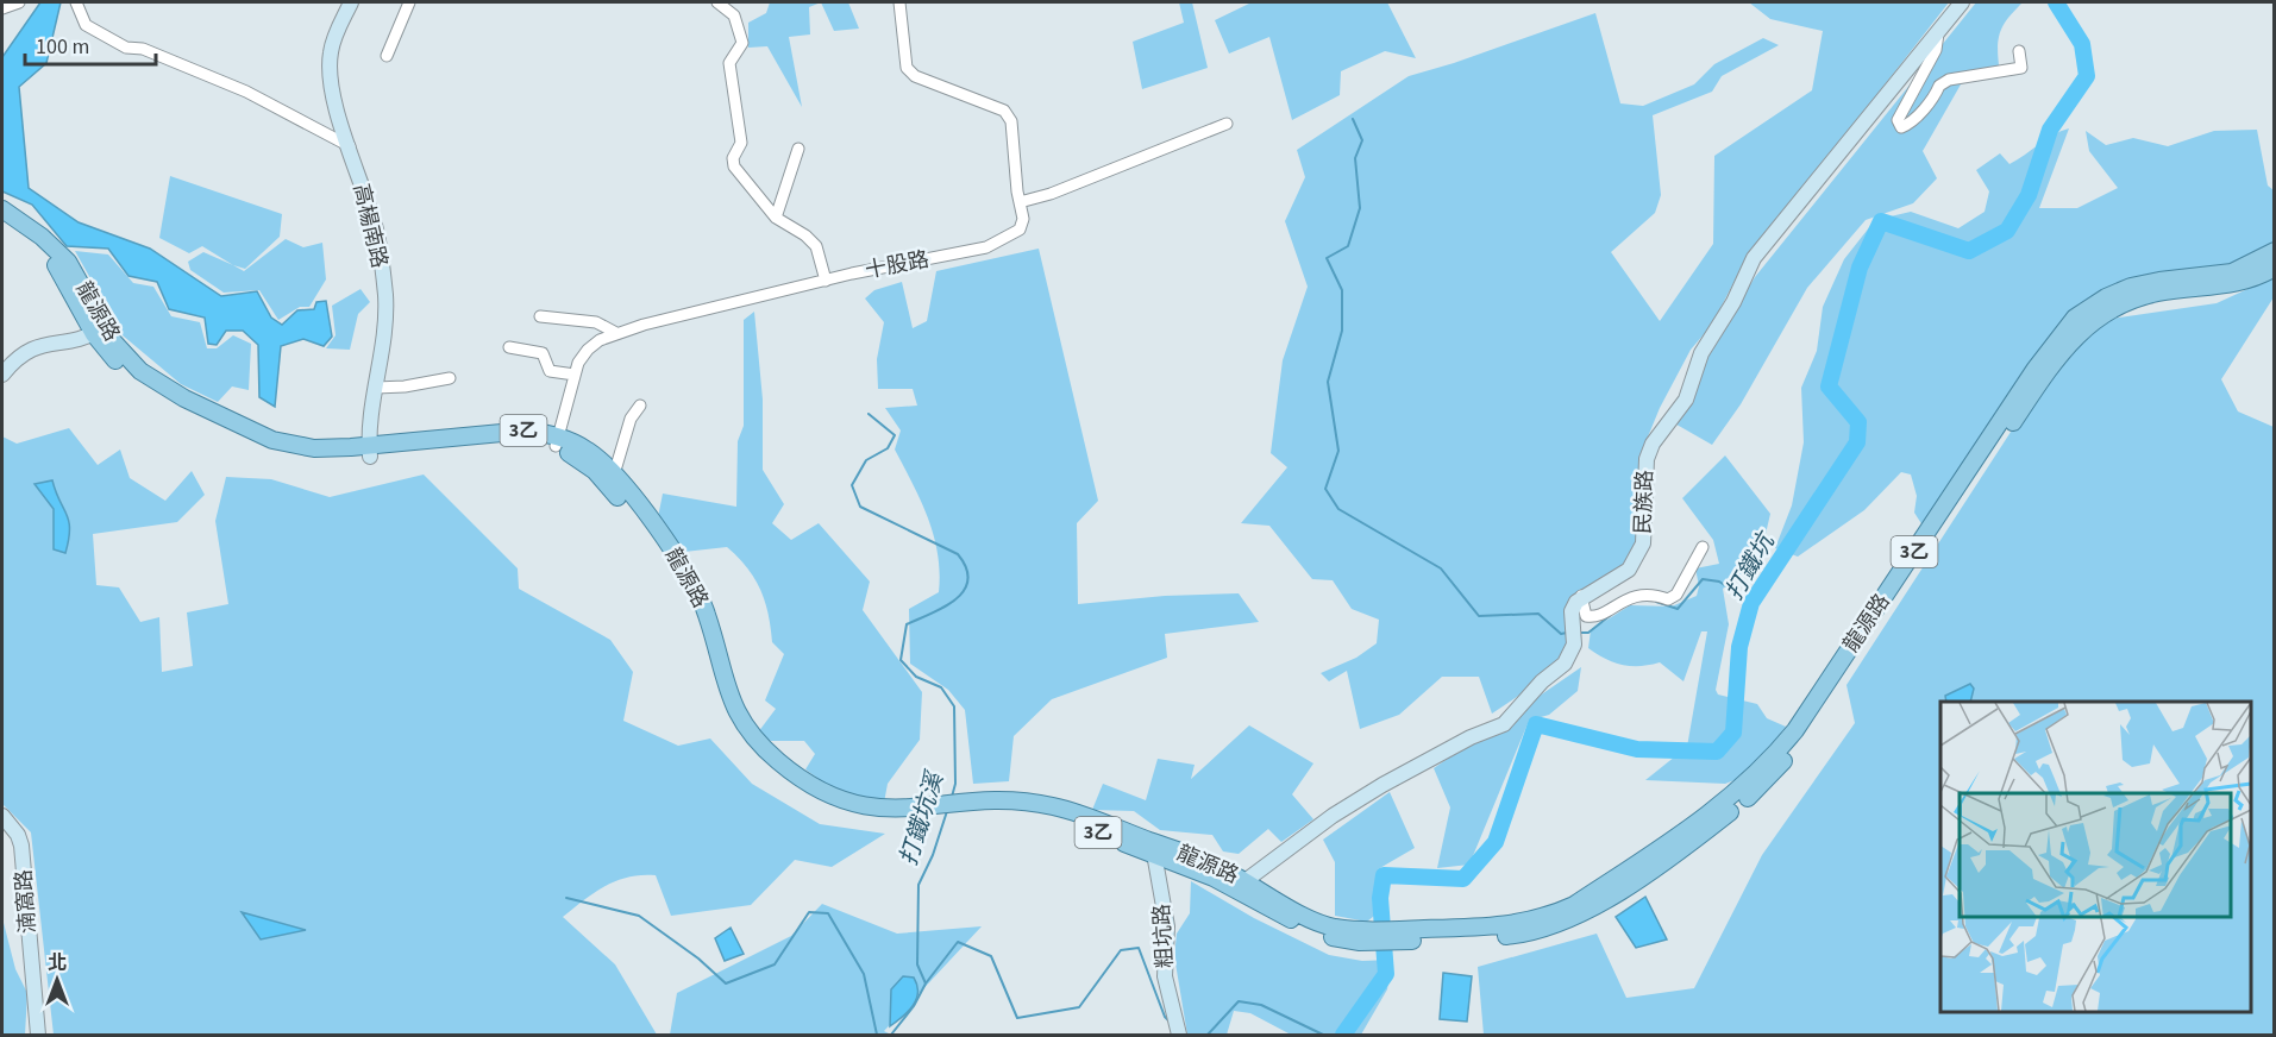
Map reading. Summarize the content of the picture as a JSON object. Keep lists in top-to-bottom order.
{
  "streets": {
    "main road": ["龍源路", "3乙"],
    "street": [
      "高楊南路",
      "十股路",
      "民族路",
      "湳窩路",
      "粗坑路"
    ]
  },
  "crossings": [
    ["高楊南路", "3乙"],
    ["十股路", "龍源路"],
    ["十股路", "3乙"],
    ["龍源路", "3乙"],
    ["龍源路", "粗坑路"],
    ["3乙", "粗坑路"]
  ],
  "water": ["打鐵坑", "打鐵坑溪"],
  "scale_bar": "100 m",
  "north": "top"
}
